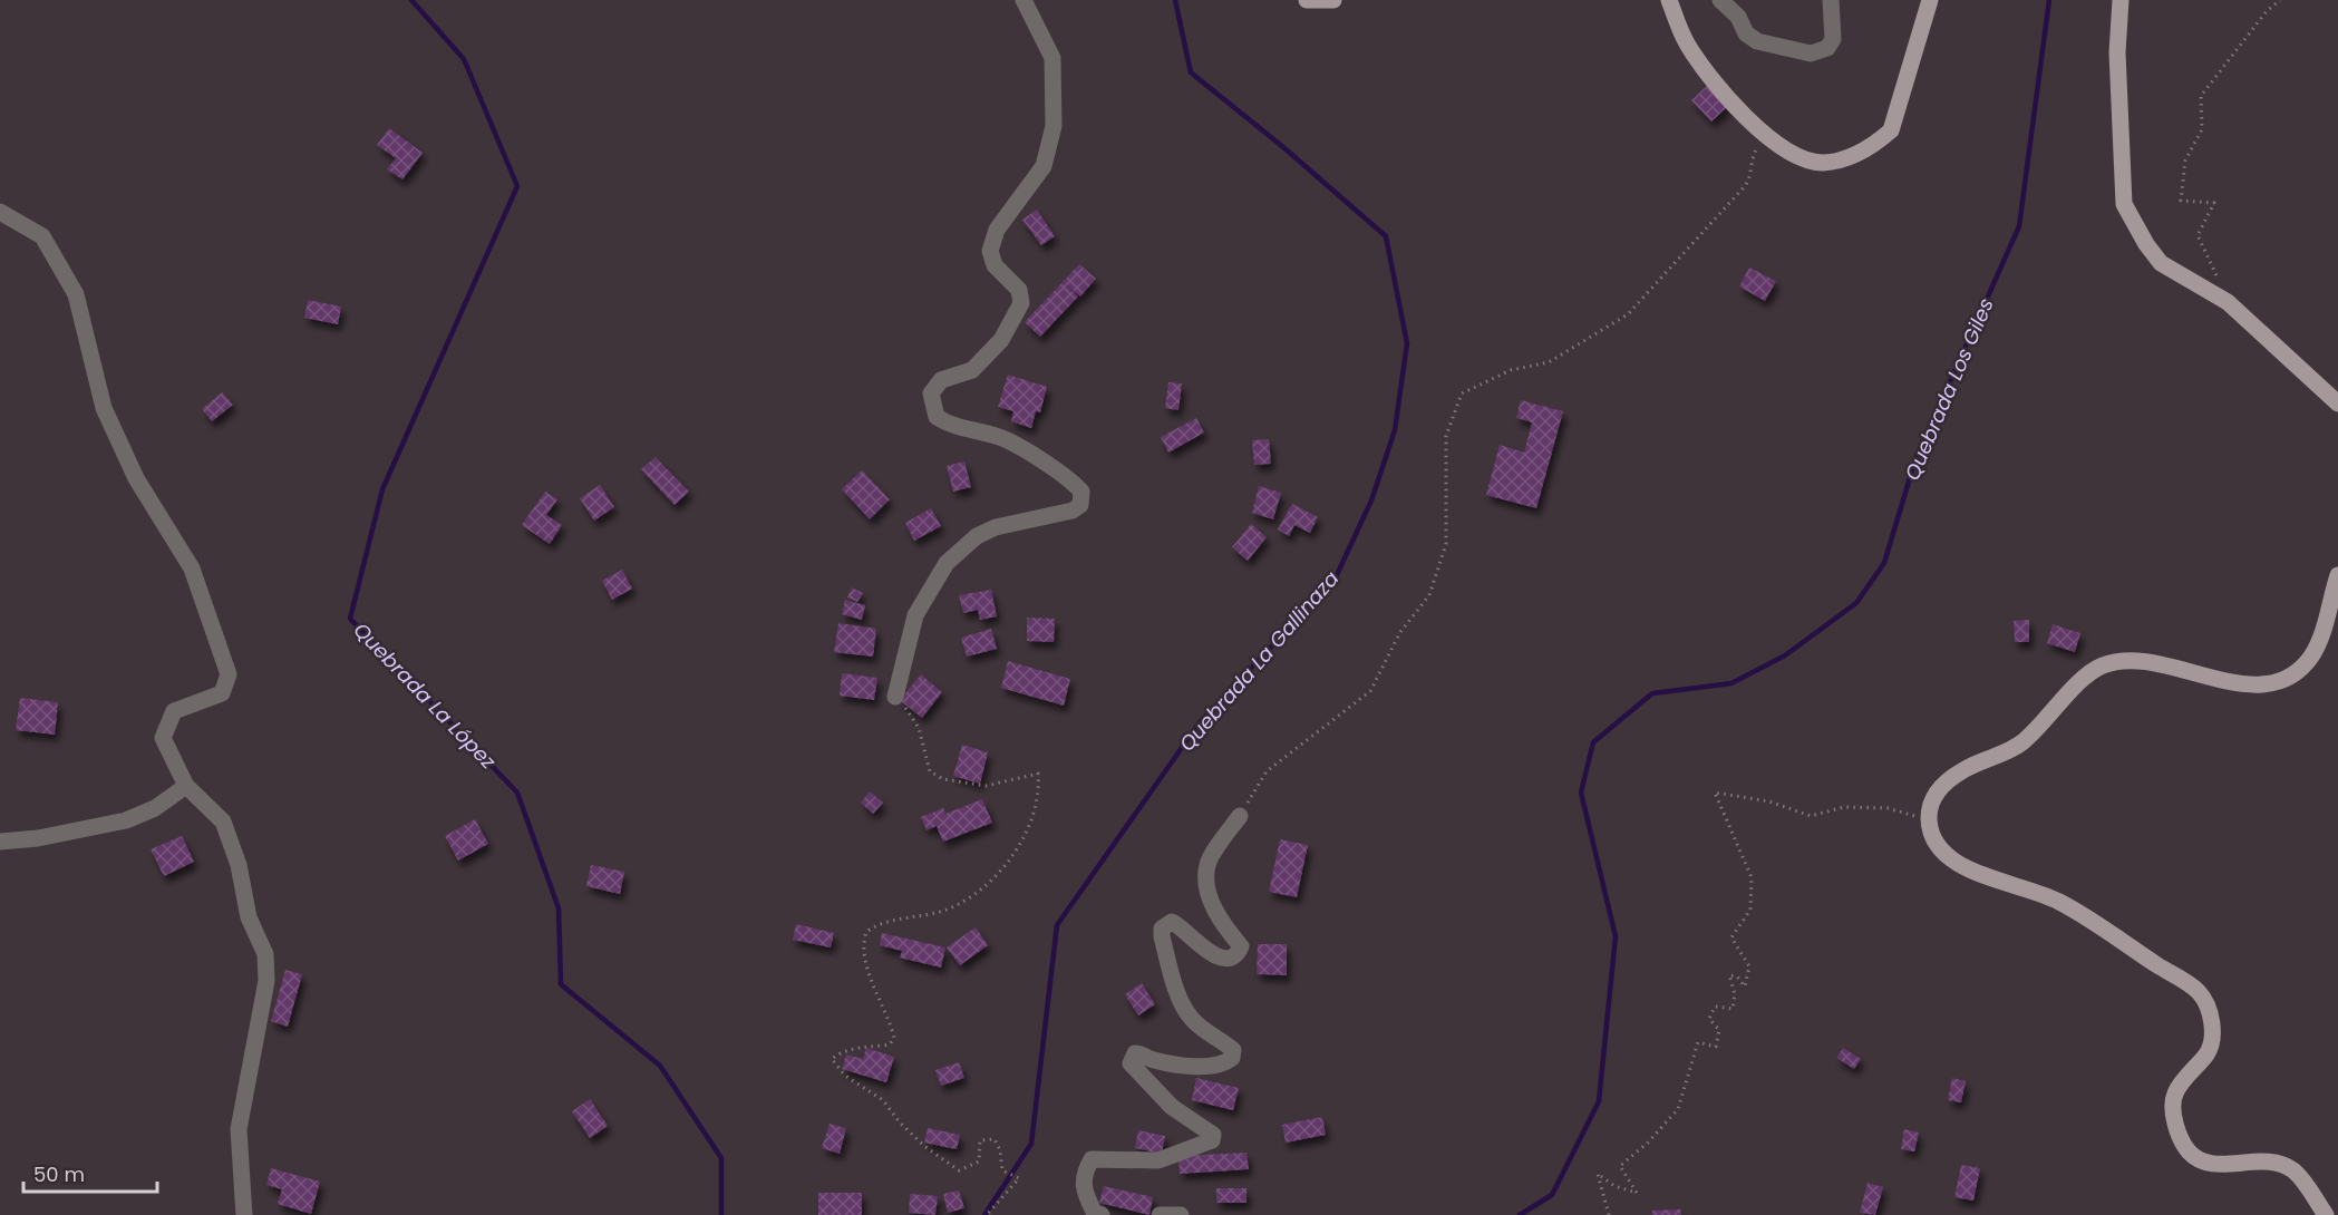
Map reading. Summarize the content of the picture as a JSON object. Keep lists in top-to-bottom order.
{
  "water": ["Quebrada Los Giles", "Quebrada La Gallinaza", "Quebrada La López"],
  "scale_bar": "50 m"
}
